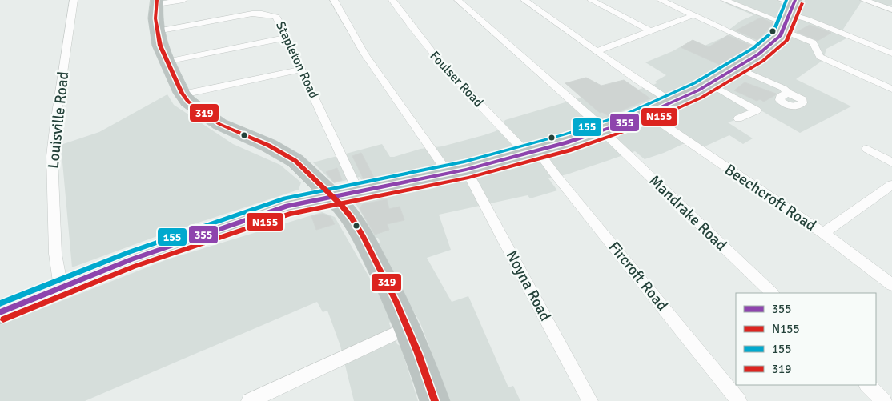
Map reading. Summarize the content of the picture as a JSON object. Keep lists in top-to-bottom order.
{
  "streets": {
    "street": [
      "Stapleton Road",
      "Foulser Road",
      "Louisville Road",
      "Beechcroft Road",
      "Mandrake Road",
      "Fircroft Road",
      "Noyna Road"
    ]
  },
  "crossings": [
    ["Foulser Road", "Fircroft Road"]
  ],
  "lines": [
    "transit line 355",
    "transit line 155",
    "transit line 319",
    "transit line N155"
  ],
  "legend": [
    "355",
    "N155",
    "155",
    "319"
  ]
}
